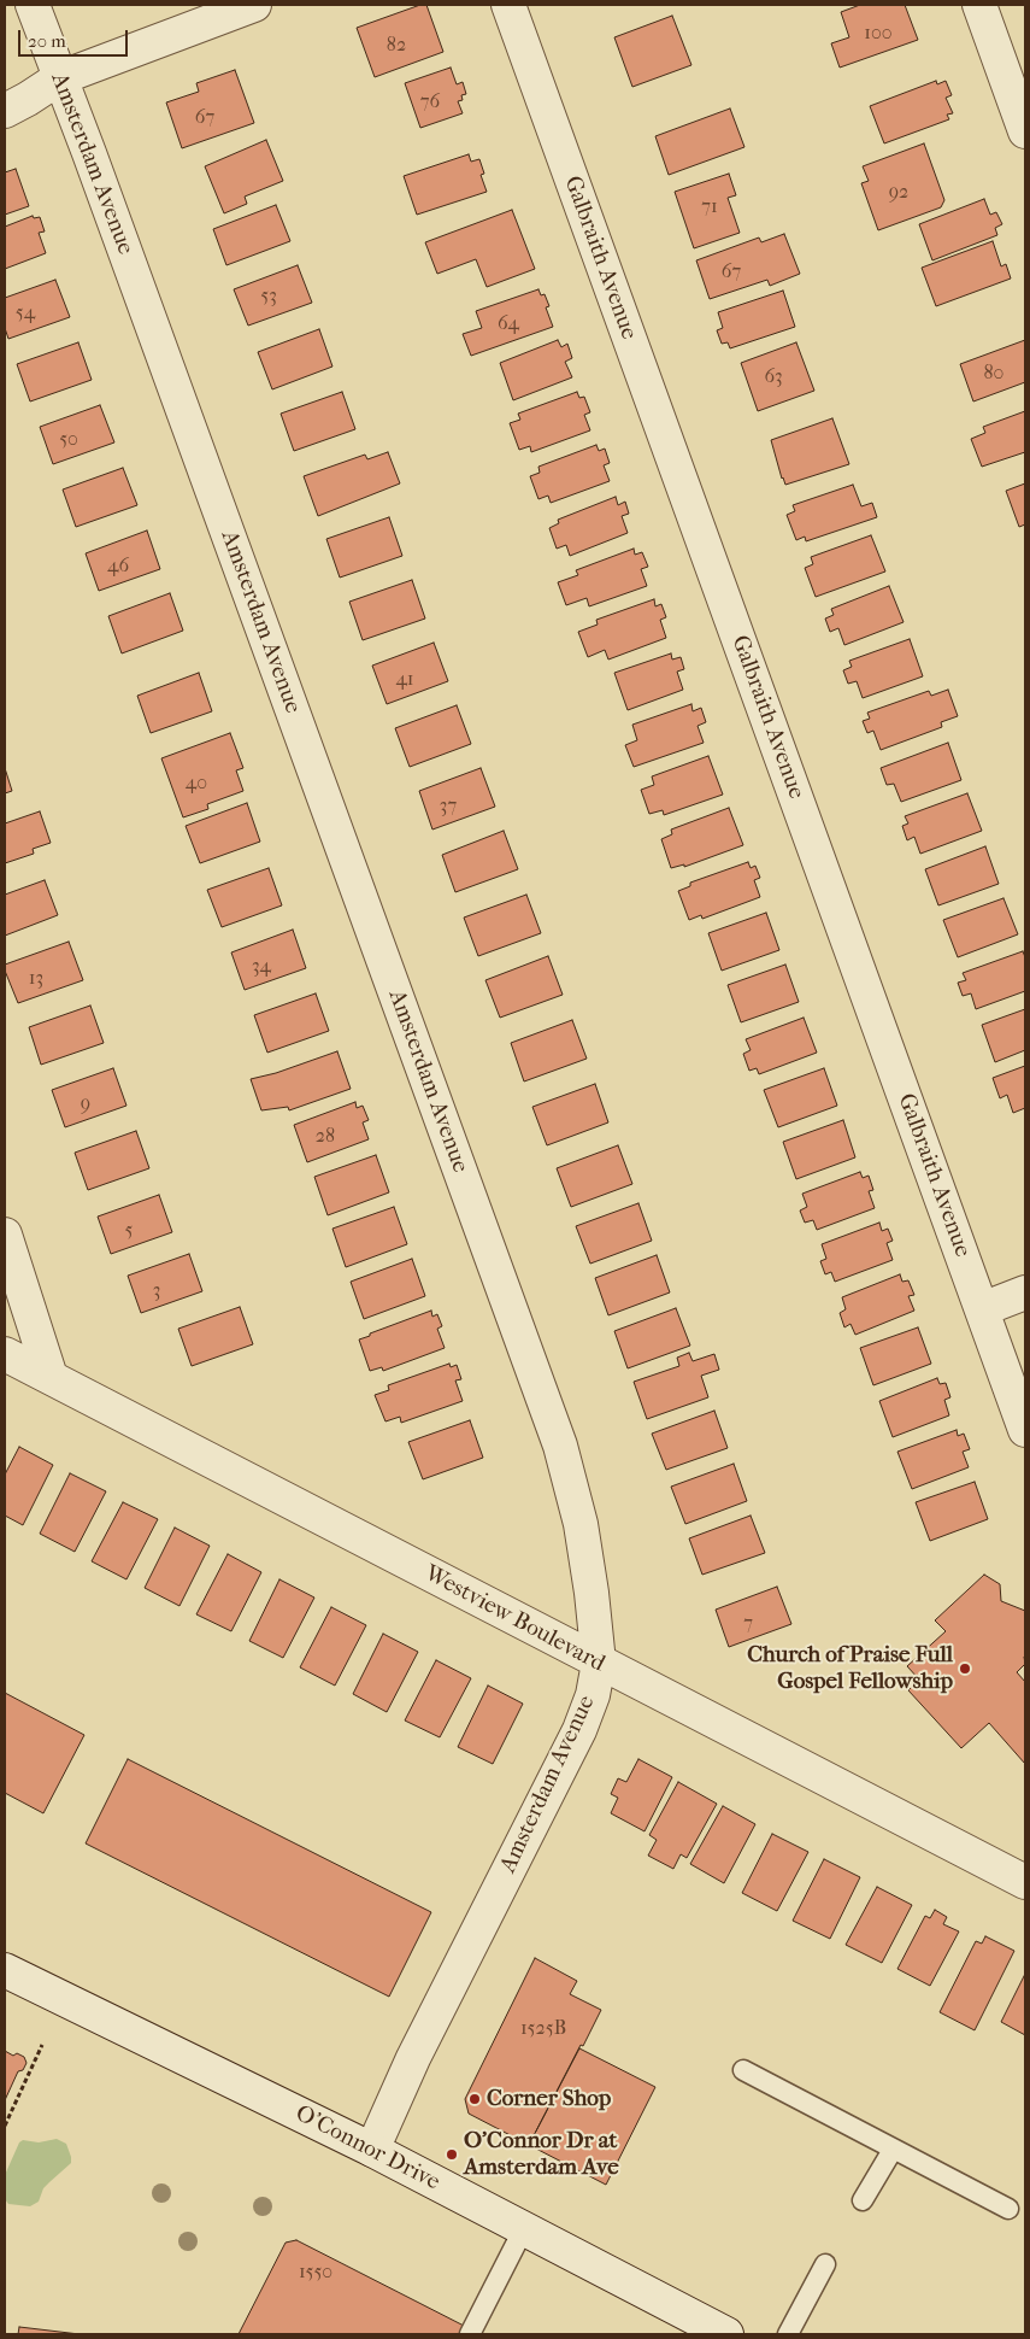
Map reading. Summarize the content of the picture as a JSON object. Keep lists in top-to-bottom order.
{
  "streets": {
    "street": [
      "Amsterdam Avenue",
      "Galbraith Avenue",
      "Westview Boulevard",
      "O'Connor Drive"
    ]
  },
  "crossings": [
    ["Amsterdam Avenue", "Westview Boulevard"],
    ["Amsterdam Avenue", "O'Connor Drive"]
  ],
  "places": ["Church of Praise Full Gospel Fellowship", "Corner Shop", "O'Connor Dr at Amsterdam Ave"],
  "house_numbers": [
    "100",
    "82",
    "76",
    "67",
    "92",
    "71",
    "67",
    "53",
    "54",
    "64",
    "80",
    "63",
    "50",
    "46",
    "41",
    "40",
    "37",
    "34",
    "13",
    "9",
    "28",
    "5",
    "3",
    "7",
    "1525B",
    "1550"
  ],
  "scale_bar": "20 m"
}
